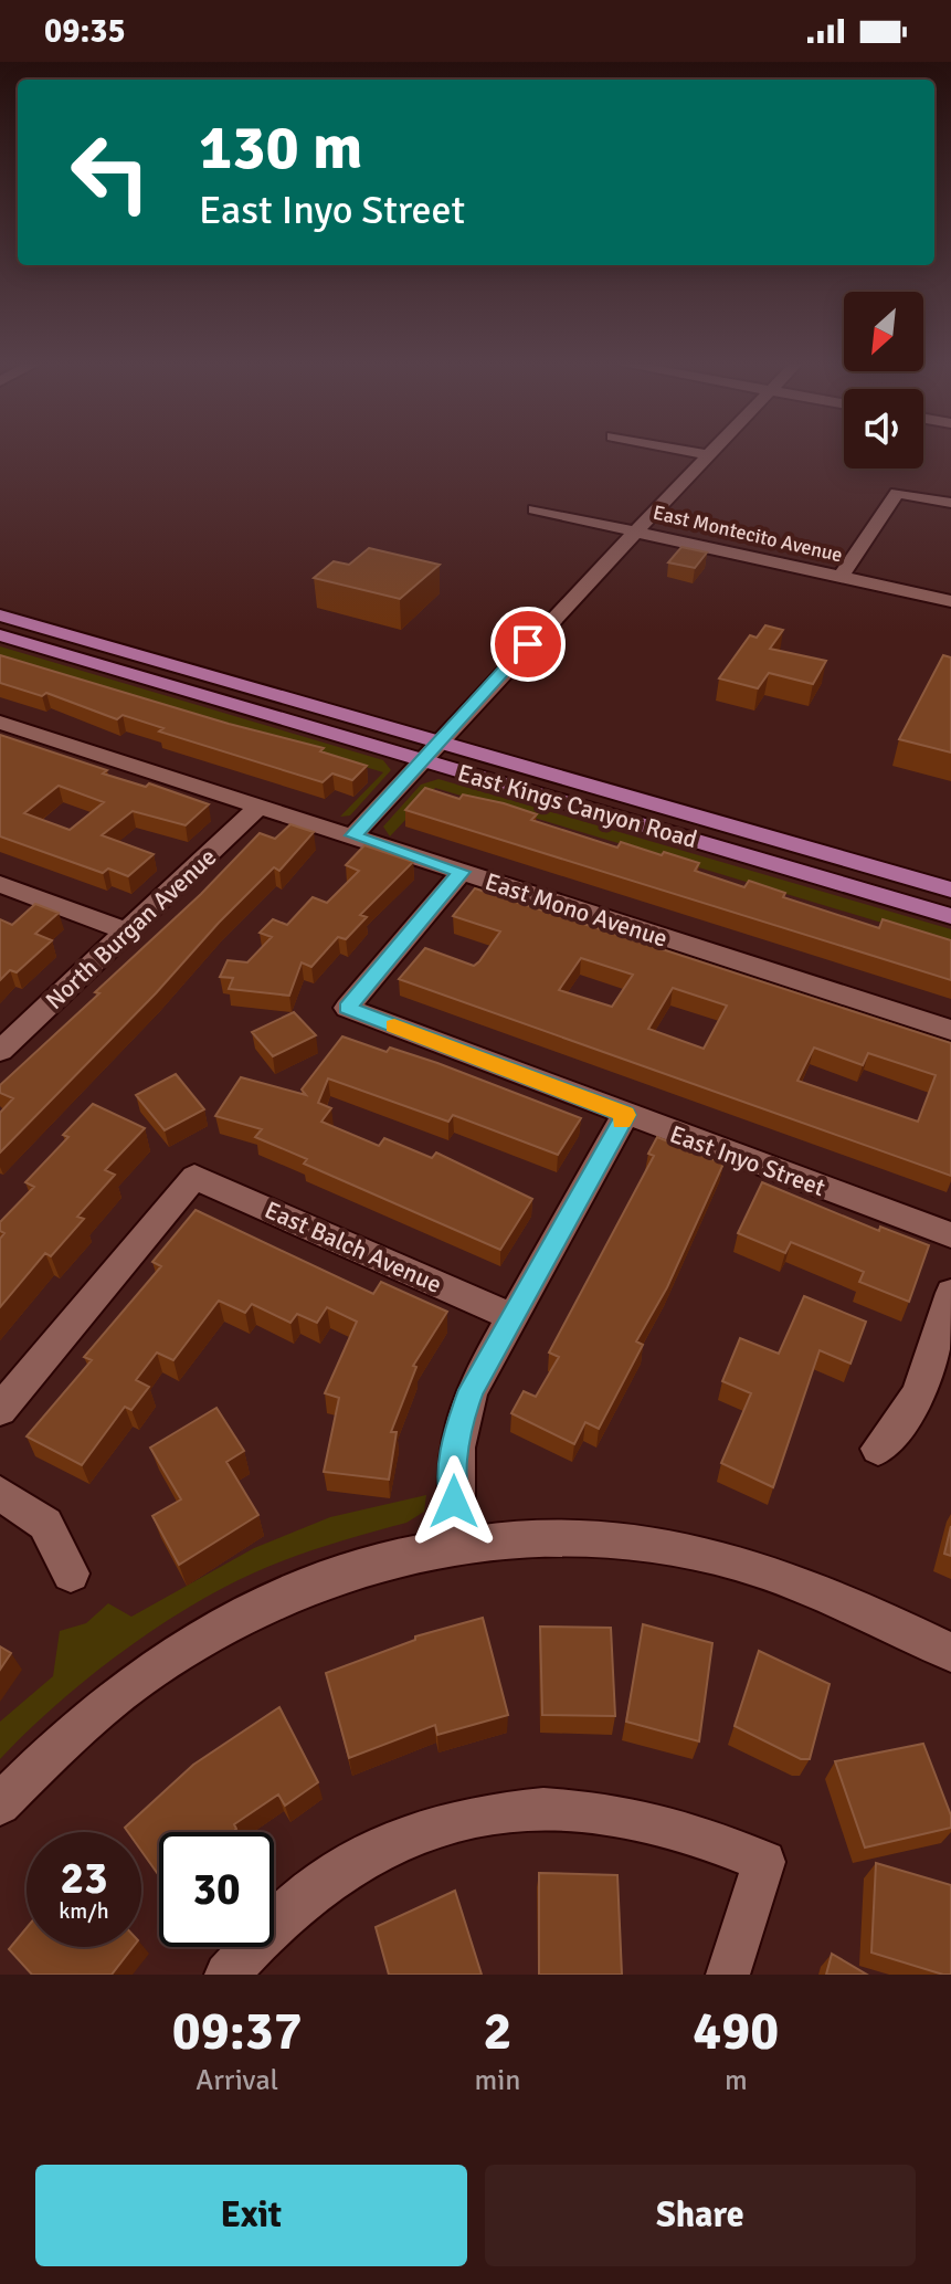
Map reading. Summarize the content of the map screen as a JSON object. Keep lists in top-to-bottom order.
{
  "streets": {
    "main road": ["East Kings Canyon Road"],
    "street": [
      "East Montecito Avenue",
      "East Mono Avenue",
      "North Burgan Avenue",
      "East Inyo Street",
      "East Balch Avenue"
    ]
  },
  "crossings": [
    ["East Mono Avenue", "North Burgan Avenue"],
    ["East Mono Avenue", "East Inyo Street"]
  ],
  "north": "bottom left",
  "page": {
    "status": "09:35",
    "turn": ["130 m", "East Inyo Street"],
    "speed": "23 km/h",
    "limit": "30",
    "eta": [
      "09:37",
      "Arrival",
      "2",
      "min",
      "490",
      "m"
    ],
    "buttons": ["Exit", "Share"]
  }
}
